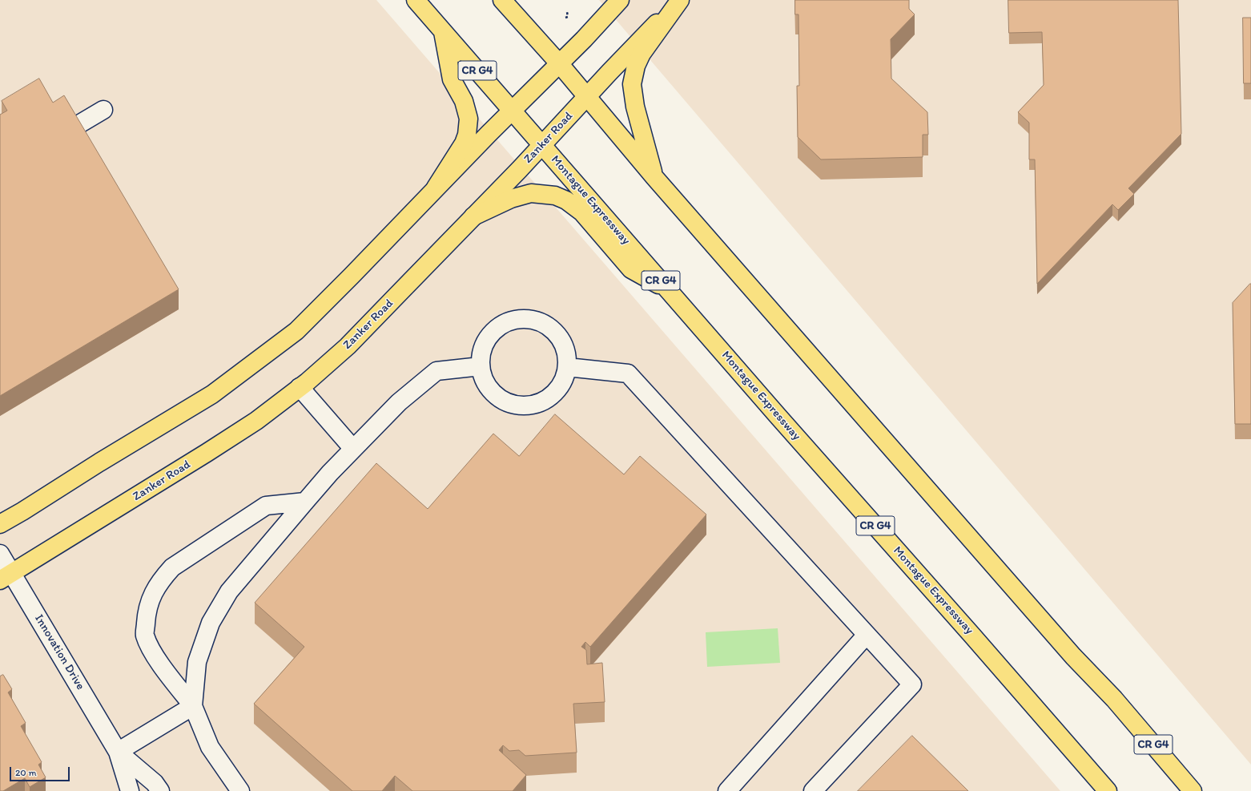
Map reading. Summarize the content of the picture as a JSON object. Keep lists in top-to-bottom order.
{
  "streets": {
    "main road": ["CR G4", "Zanker Road", "Montague Expressway"],
    "street": ["Innovation Drive"]
  },
  "crossings": [
    ["CR G4", "Zanker Road"],
    ["Zanker Road", "Montague Expressway"],
    ["Zanker Road", "Innovation Drive"]
  ],
  "scale_bar": "20 m"
}
